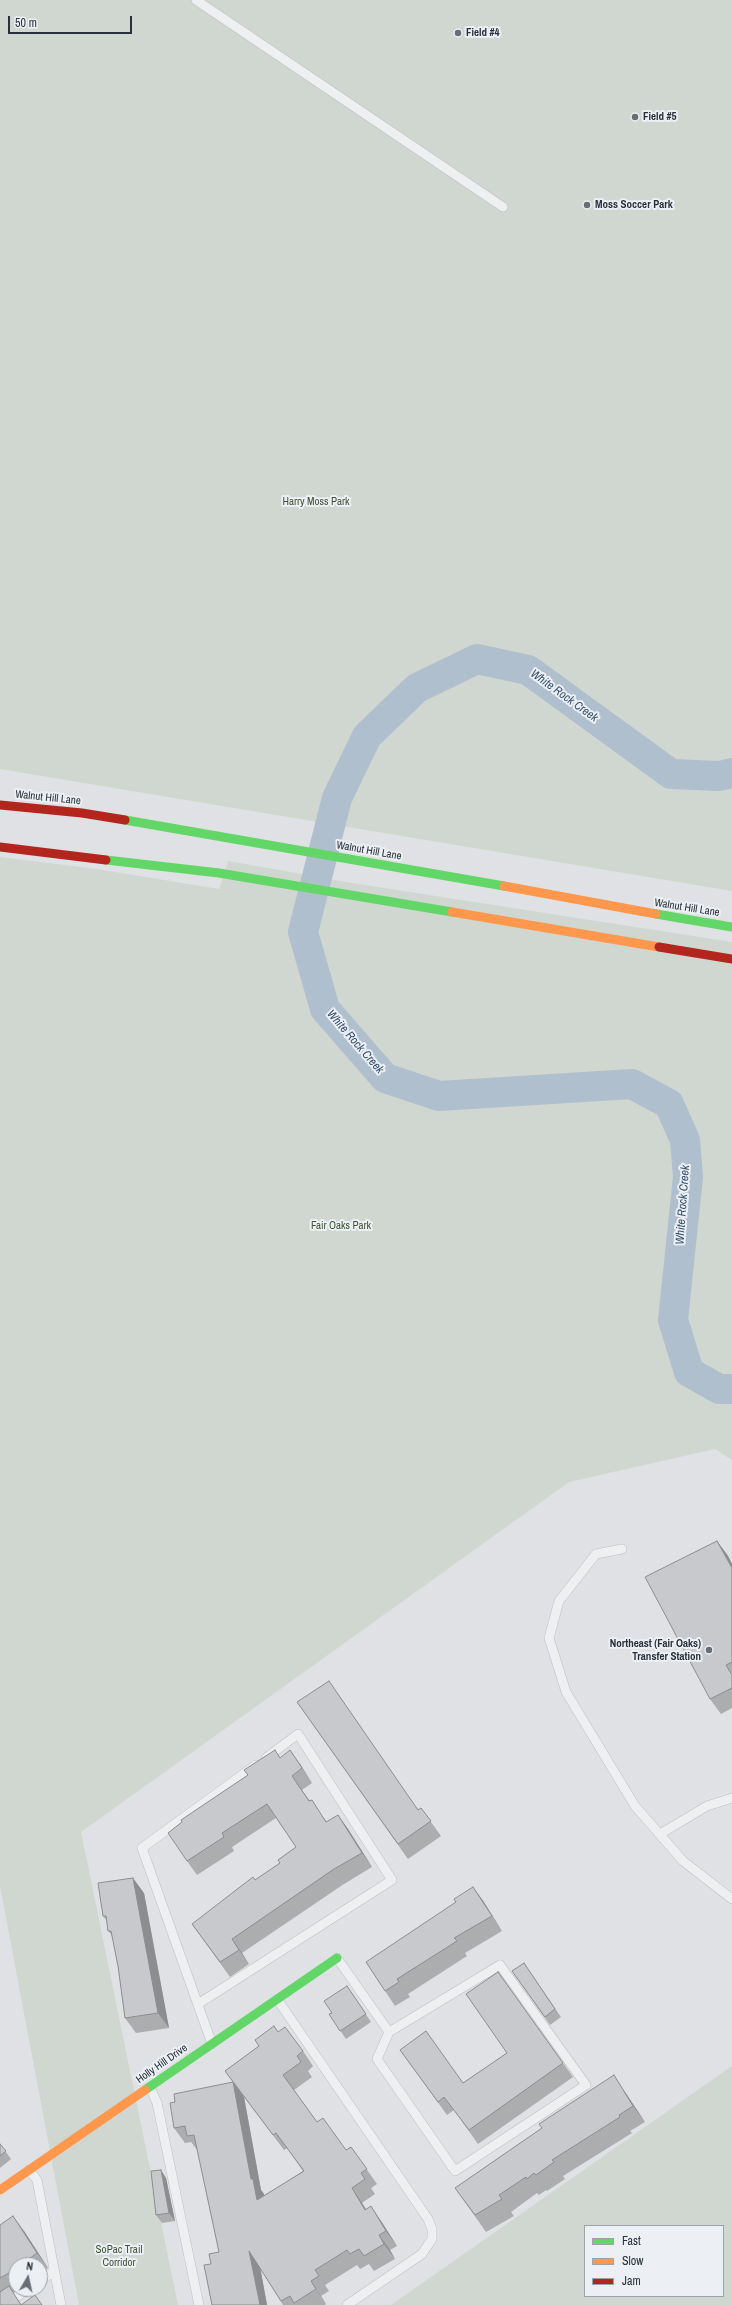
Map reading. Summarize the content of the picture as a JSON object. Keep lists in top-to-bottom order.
{
  "streets": {
    "main road": ["Walnut Hill Lane", "Holly Hill Drive"]
  },
  "water": ["White Rock Creek"],
  "parks": ["Harry Moss Park", "Fair Oaks Park", "SoPac Trail Corridor"],
  "places": [
    "Field #4",
    "Field #5",
    "Moss Soccer Park",
    "Northeast (Fair Oaks) Transfer Station"
  ],
  "legend": ["Fast", "Slow", "Jam"],
  "scale_bar": "50 m",
  "north": "top"
}
